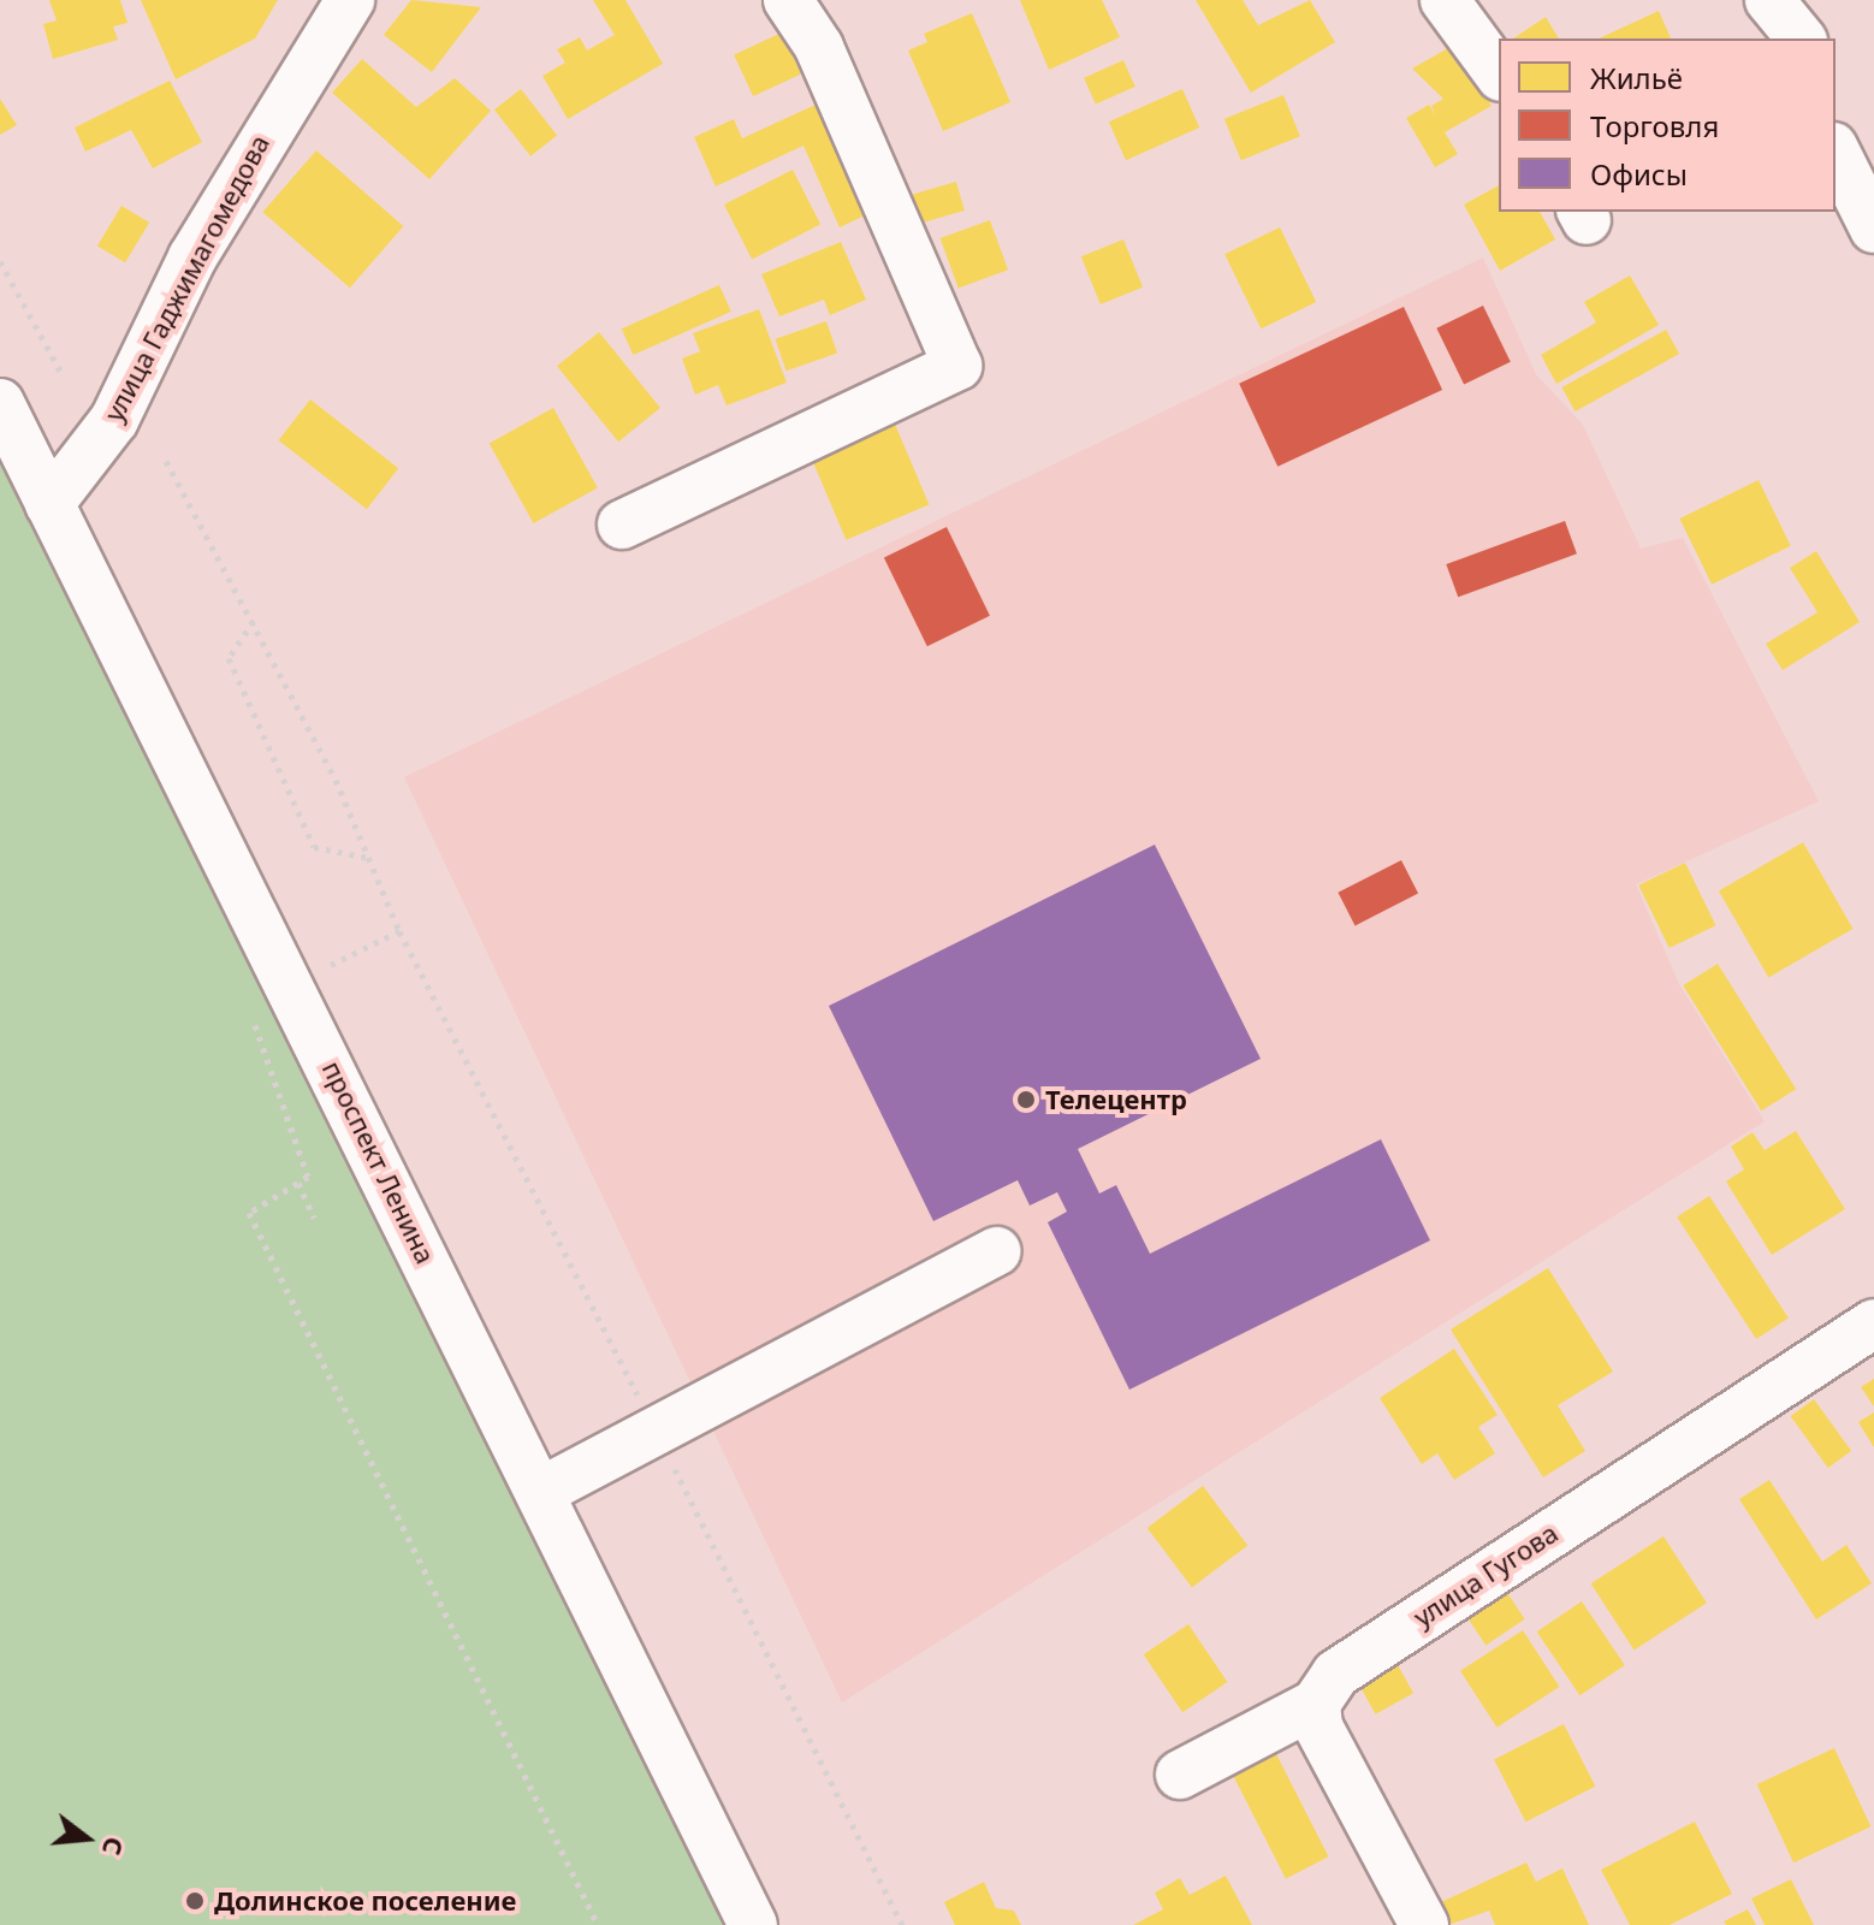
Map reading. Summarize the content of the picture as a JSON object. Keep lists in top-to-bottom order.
{
  "streets": {
    "street": ["улица Гаджимагомедова", "проспект Ленина", "улица Гугова"]
  },
  "crossings": [
    ["улица Гаджимагомедова", "проспект Ленина"]
  ],
  "places": ["Телецентр", "Долинское поселение"],
  "legend": ["Жильё", "Торговля", "Офисы"],
  "north": "right"
}
